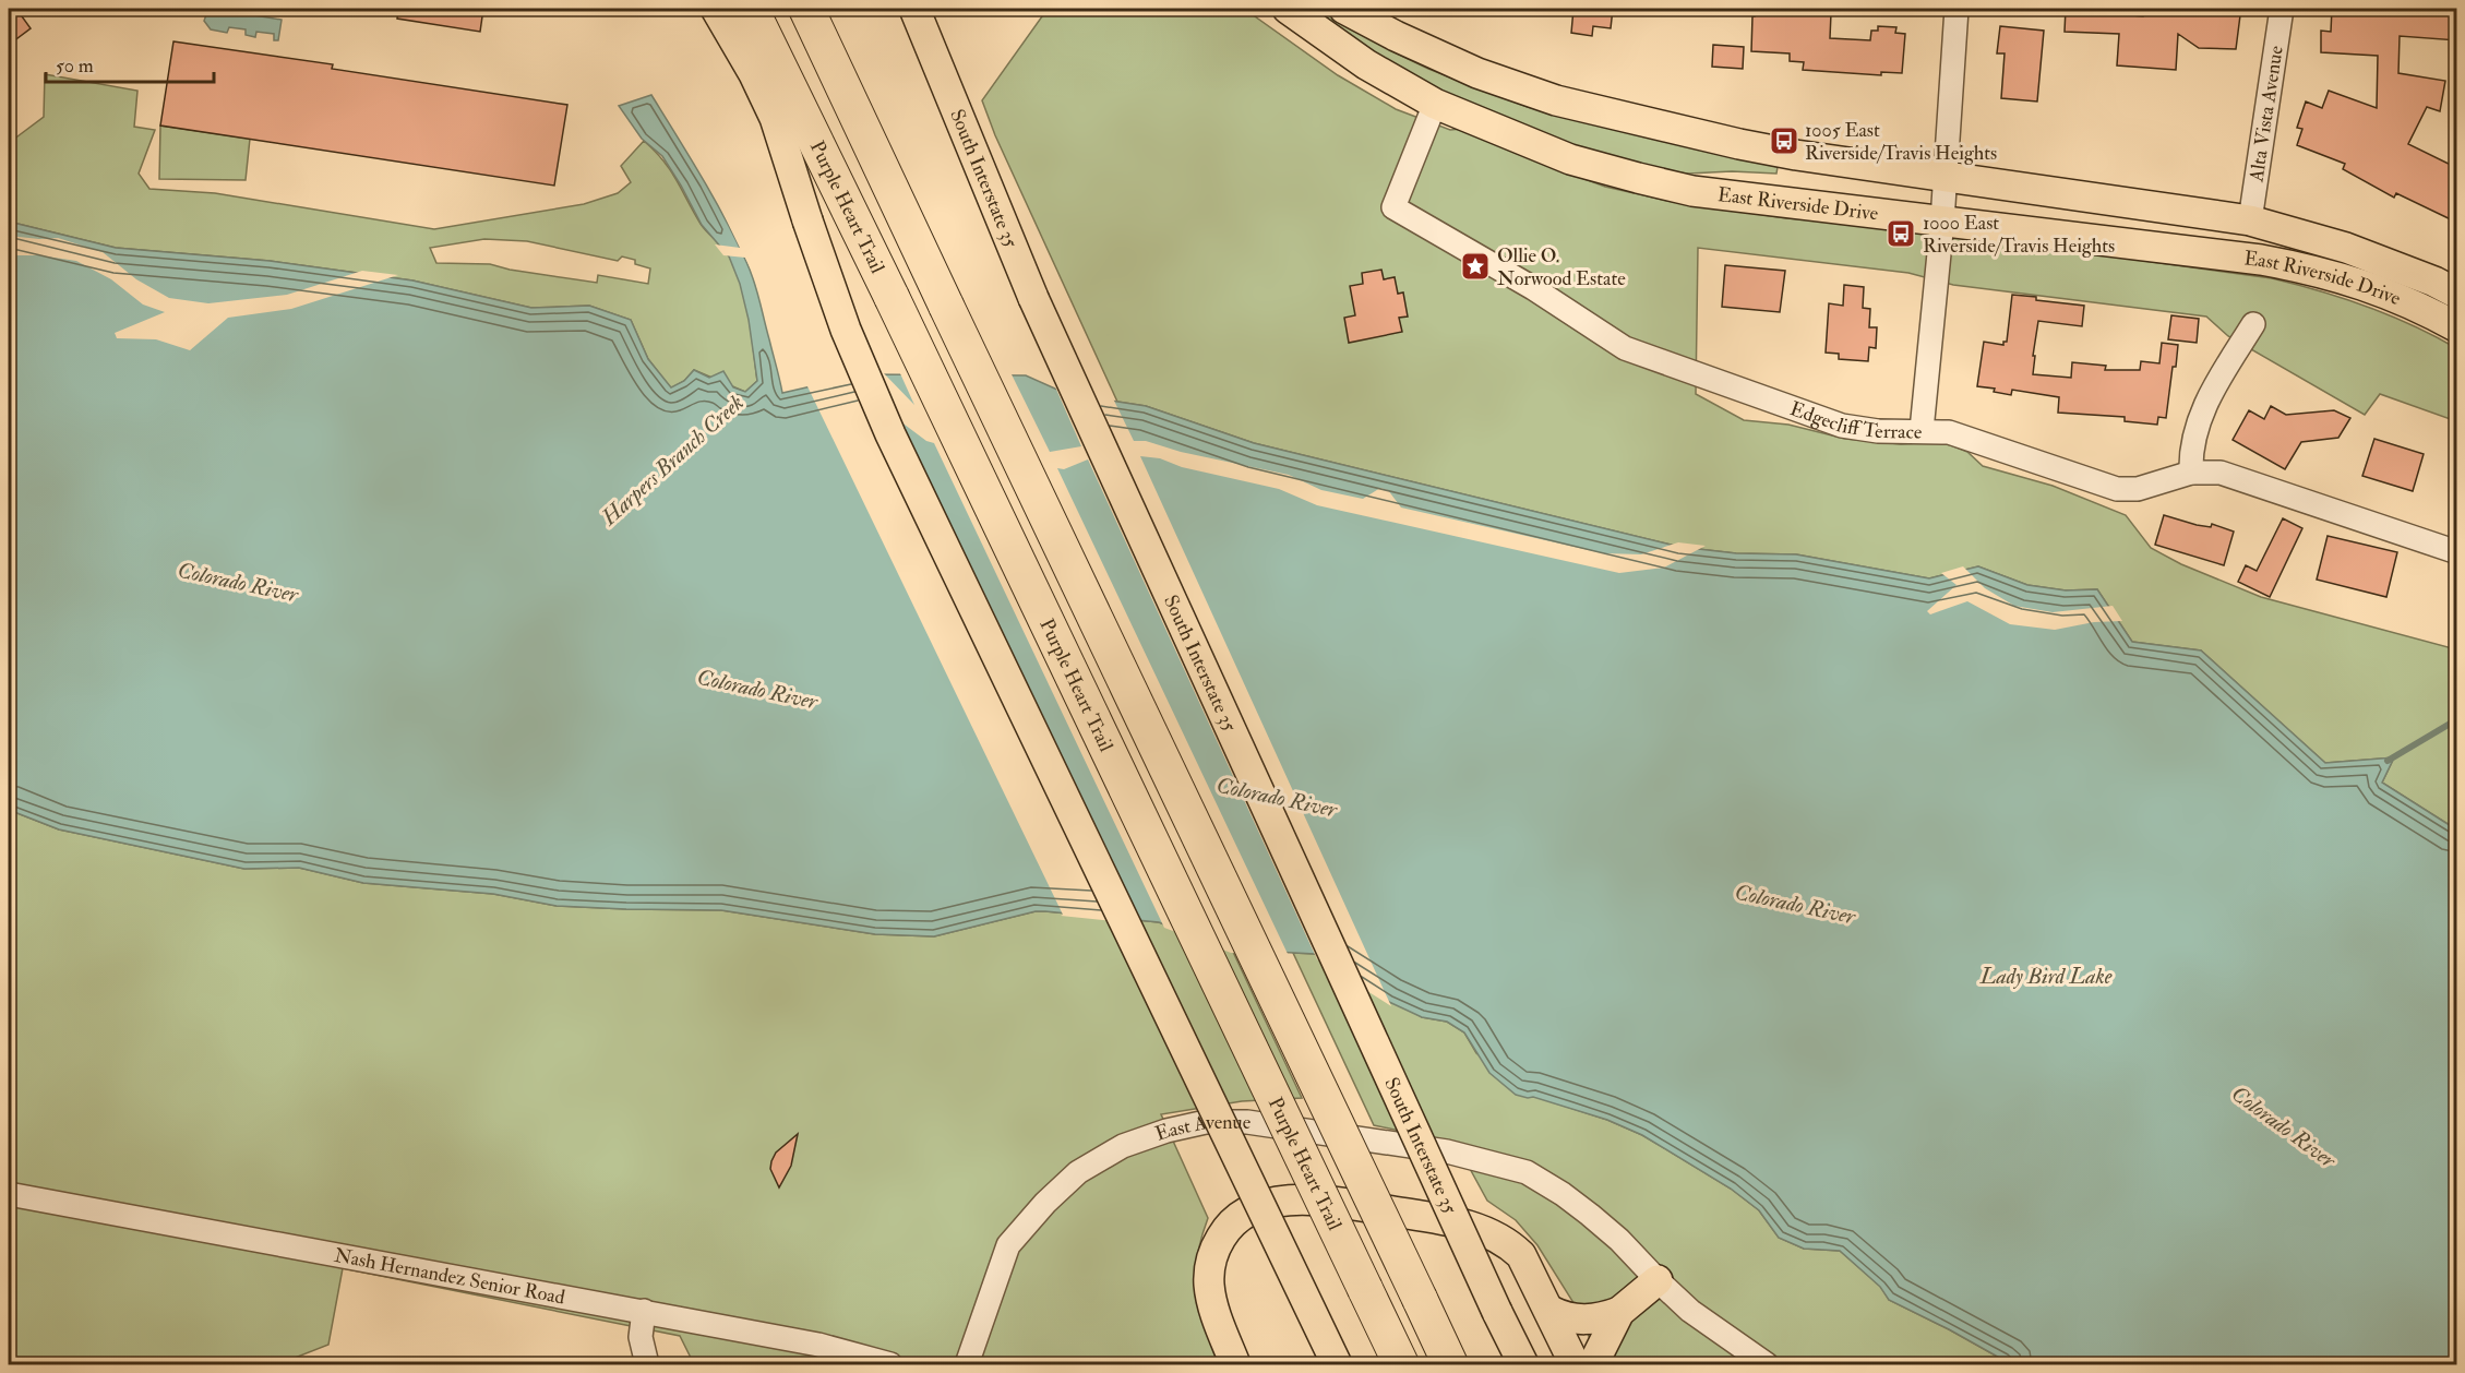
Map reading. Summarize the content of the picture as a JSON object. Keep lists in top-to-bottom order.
{
  "streets": {
    "highway": ["Purple Heart Trail"],
    "main road": ["South Interstate 35", "East Riverside Drive"],
    "street": [
      "Alta Vista Avenue",
      "Edgecliff Terrace",
      "East Avenue",
      "Nash Hernandez Senior Road"
    ]
  },
  "crossings": [
    ["Alta Vista Avenue", "East Riverside Drive"],
    ["East Riverside Drive", "Edgecliff Terrace"]
  ],
  "water": ["Harpers Branch Creek", "Colorado River", "Lady Bird Lake"],
  "places": {
    "bus stop": ["1005 East Riverside/Travis Heights", "1000 East Riverside/Travis Heights"],
    "place": ["Ollie O. Norwood Estate"]
  },
  "scale_bar": "50 m"
}
